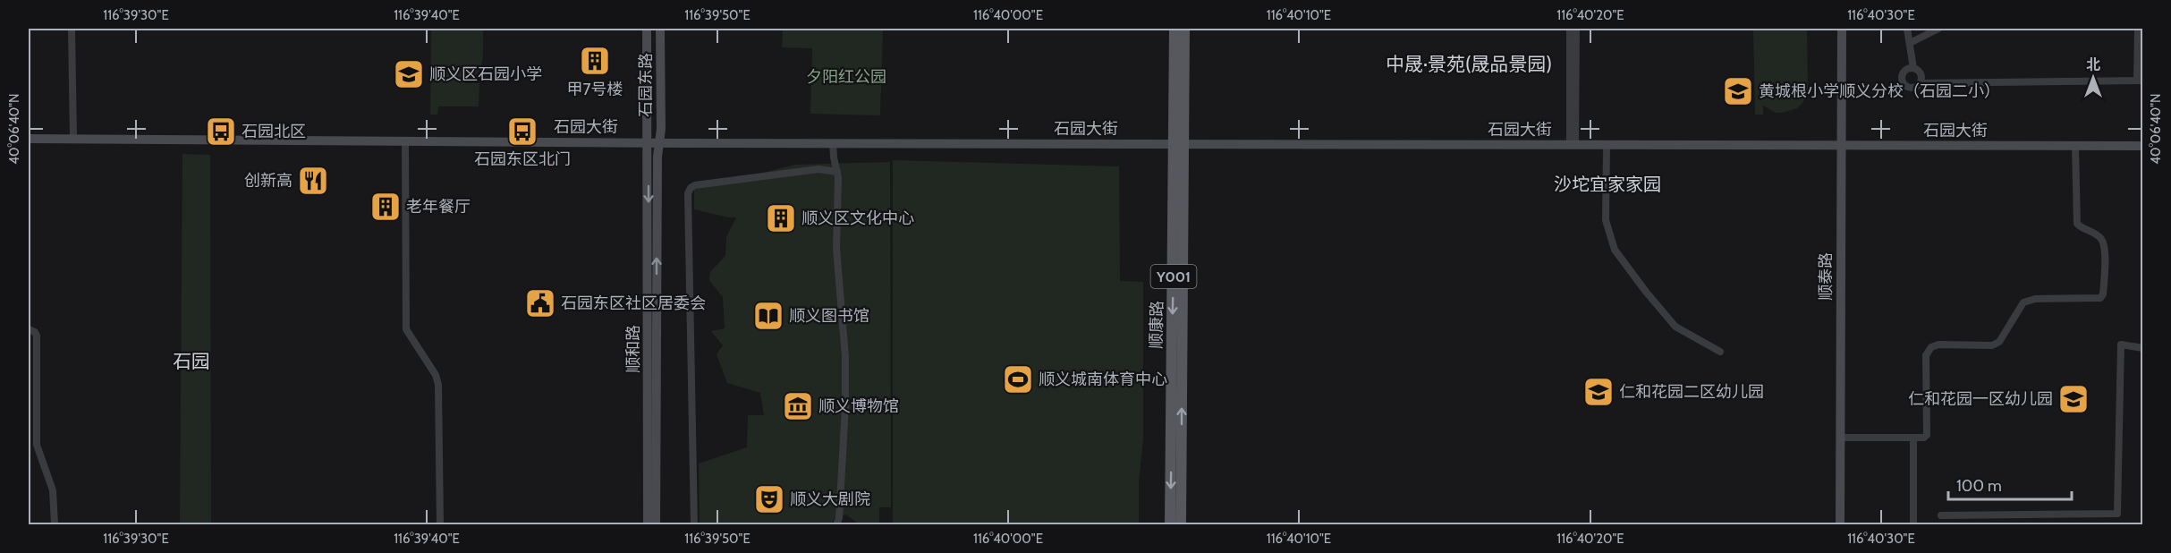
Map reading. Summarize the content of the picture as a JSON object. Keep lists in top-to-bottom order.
{
  "streets": {
    "main road": ["Y001", "顺康路"],
    "street": [
      "石园东路",
      "石园大街",
      "顺泰路",
      "顺和路"
    ]
  },
  "crossings": [
    ["石园东路", "石园大街"],
    ["石园东路", "顺和路"],
    ["石园大街", "顺泰路"],
    ["石园大街", "顺康路"],
    ["石园大街", "顺和路"]
  ],
  "districts": ["中晟·景苑(晟品景园)", "沙坨宜家家园", "石园"],
  "parks": ["夕阳红公园"],
  "places": {
    "building": ["甲7号楼", "老年餐厅", "顺义区文化中心"],
    "school or university": [
      "顺义区石园小学",
      "黄城根小学顺义分校（石园二小）",
      "仁和花园二区幼儿园",
      "仁和花园一区幼儿园"
    ],
    "bus stop": ["石园北区", "石园东区北门"],
    "restaurant": ["创新高"],
    "public building": ["石园东区社区居委会"],
    "library": ["顺义图书馆"],
    "sports": ["顺义城南体育中心"],
    "museum": ["顺义博物馆"],
    "theatre": ["顺义大剧院"]
  },
  "scale_bar": "100 m",
  "north": "top",
  "coordinates": [
    "116°39'30\"E",
    "116°39'40\"E",
    "116°39'50\"E",
    "116°40'00\"E",
    "116°40'10\"E",
    "116°40'20\"E",
    "116°40'30\"E",
    "40°06'40\"N"
  ]
}
